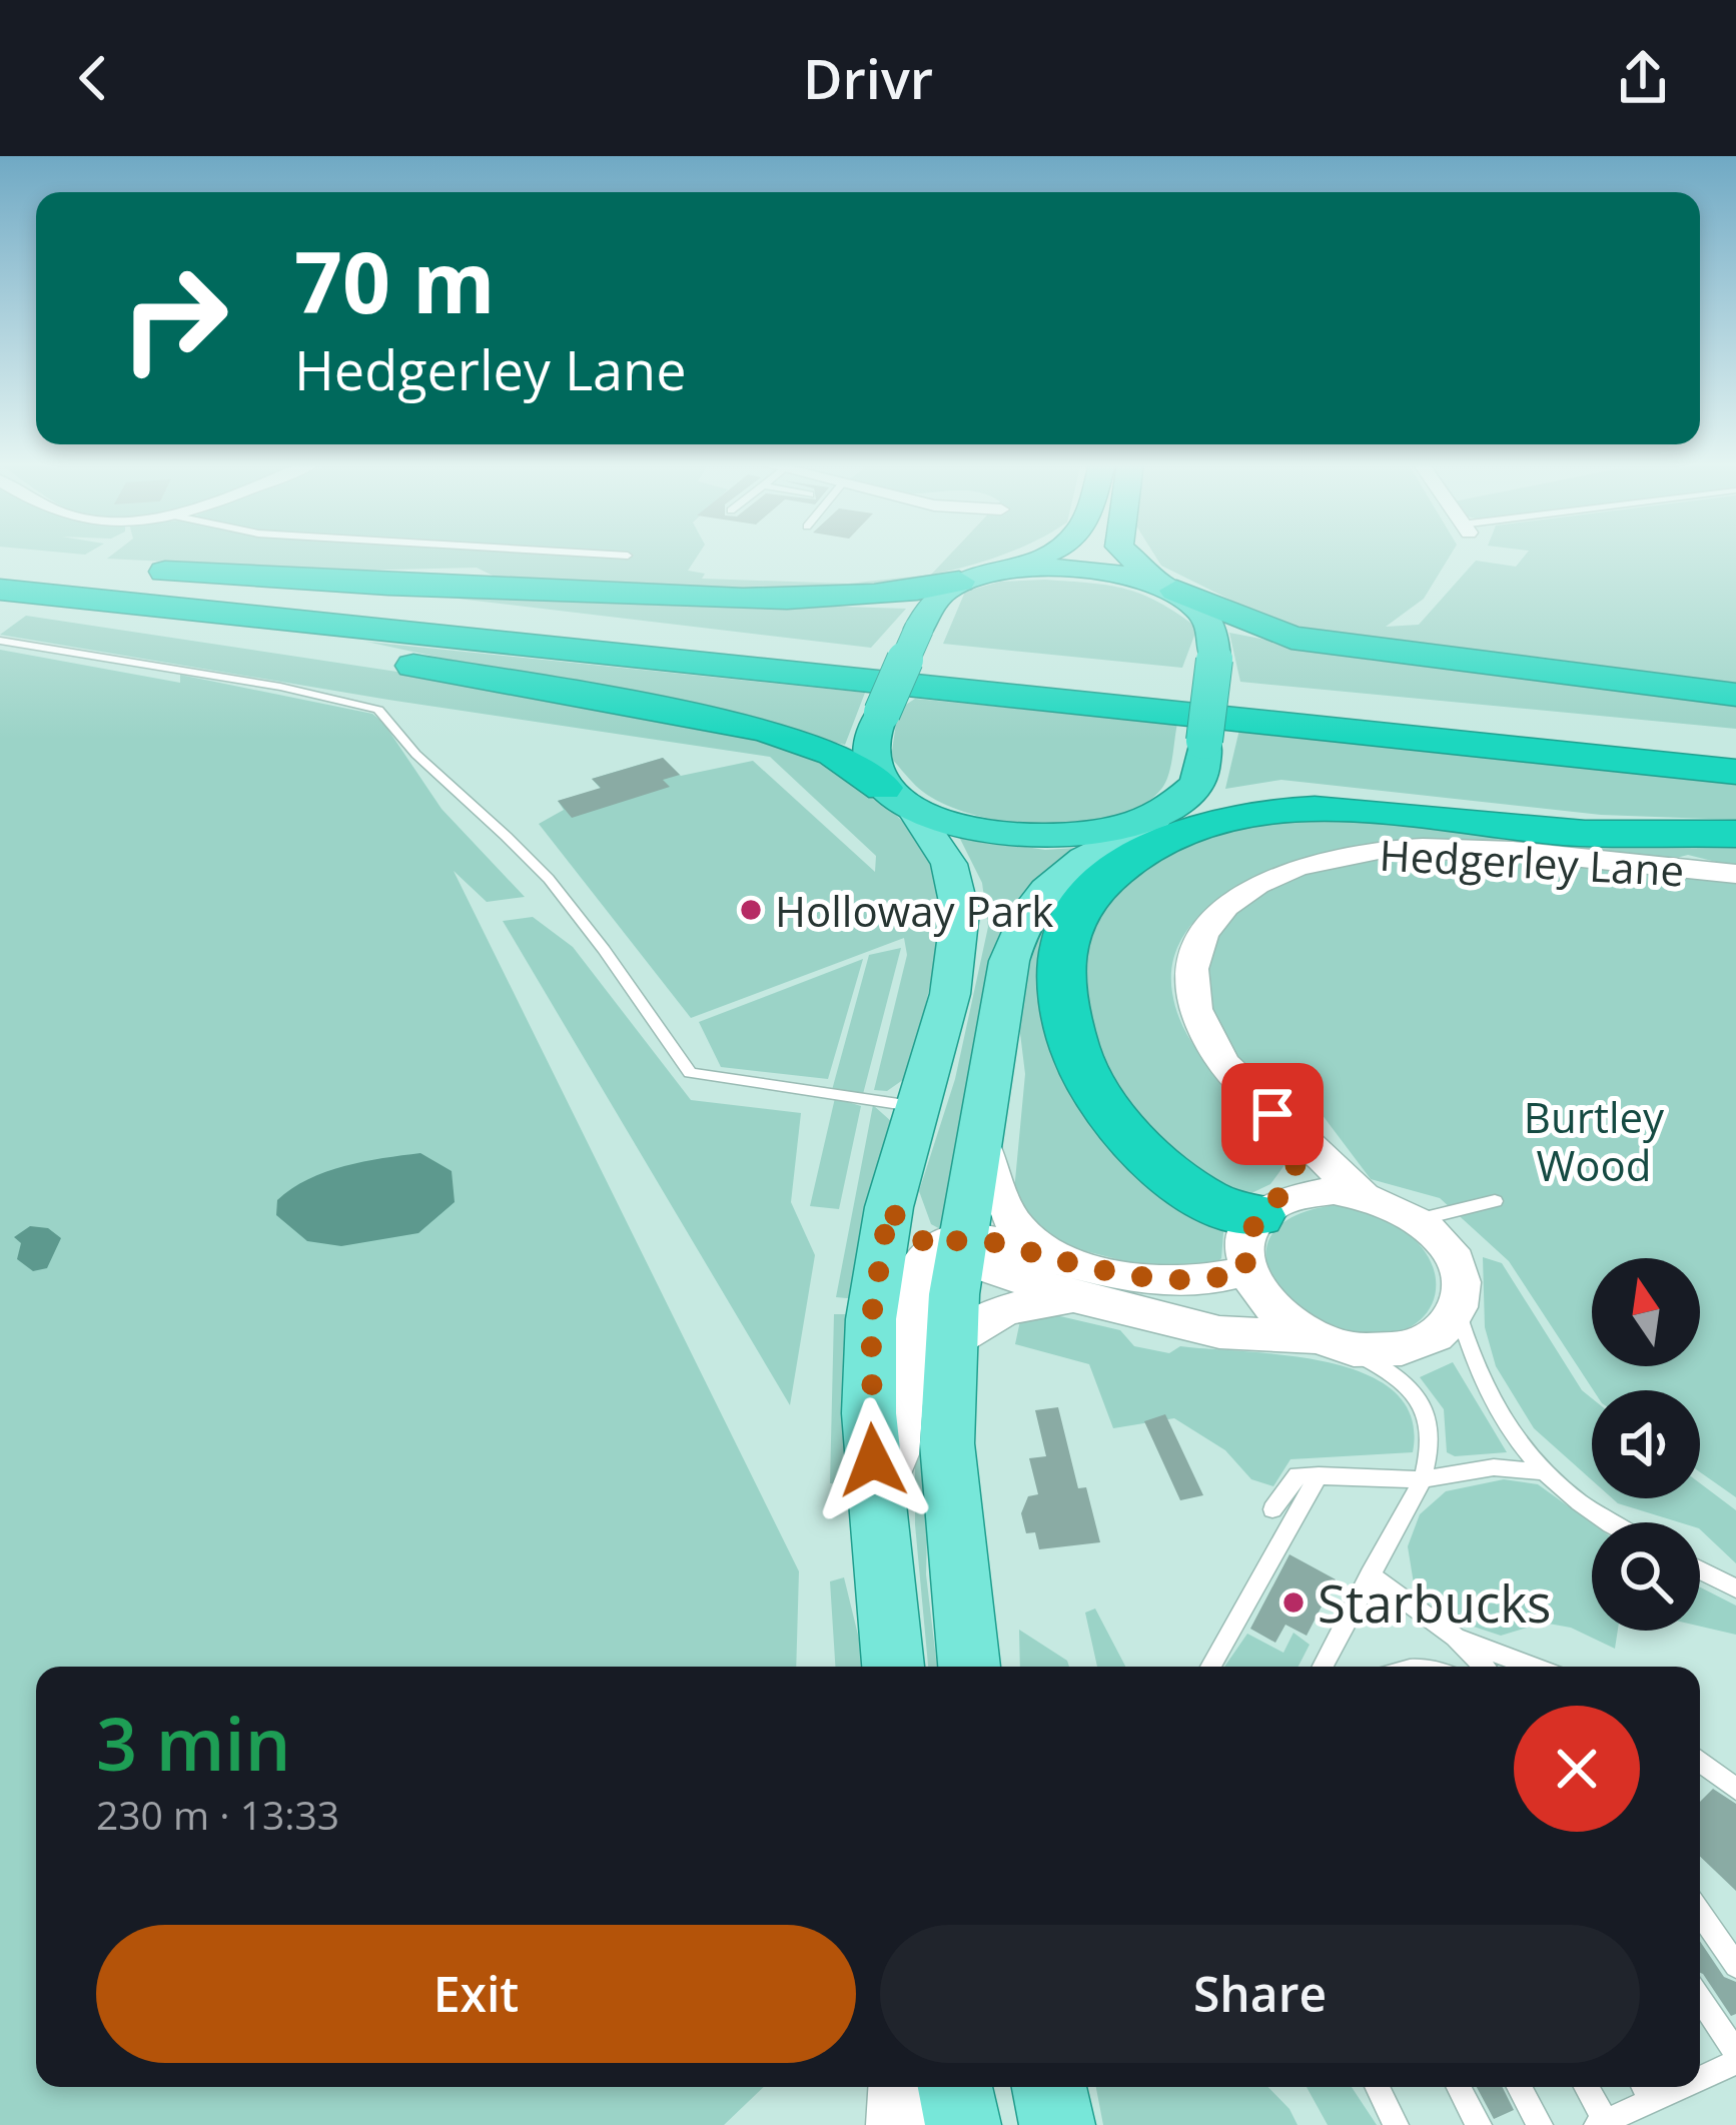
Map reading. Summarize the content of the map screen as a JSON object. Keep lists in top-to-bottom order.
{
  "streets": {
    "street": ["Hedgerley Lane"]
  },
  "parks": ["Burtley Wood"],
  "places": ["Holloway Park", "Starbucks"],
  "north": "top",
  "page": {
    "header": "Drivr",
    "turn": ["70 m", "Hedgerley Lane"],
    "heading": ["3 min", "230 m · 13:33"],
    "buttons": ["Exit", "Share"]
  }
}
